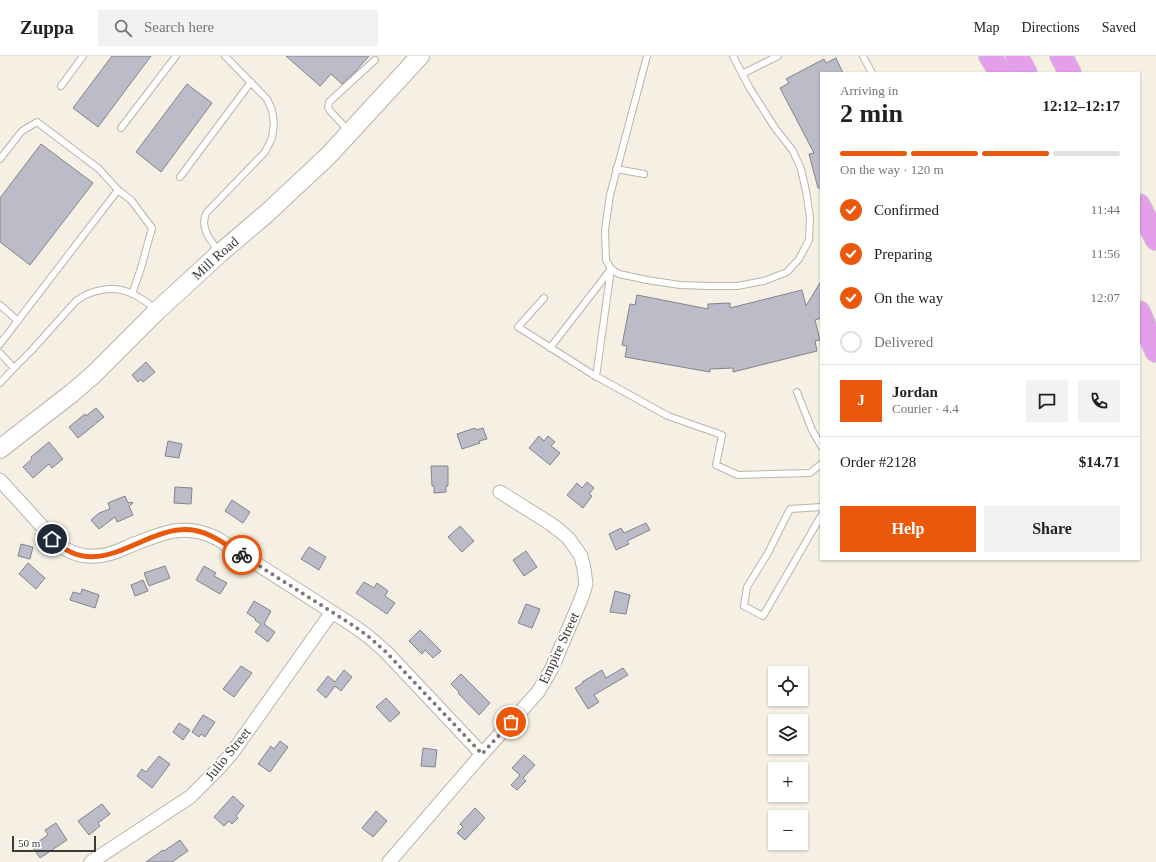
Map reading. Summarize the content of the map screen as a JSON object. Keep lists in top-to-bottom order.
{
  "streets": {
    "main road": ["Mill Road"],
    "street": ["Empire Street", "Julio Street"]
  },
  "scale_bar": "50 m",
  "page": {
    "header": "Zuppa",
    "search": "Search here",
    "nav": ["Map", "Directions", "Saved"],
    "heading": ["2 min", "Arriving in", "12:12–12:17"],
    "panel": [
      "Jordan",
      "Courier · 4.4",
      "Order #2128",
      "$14.71"
    ],
    "bar": "On the way · 120 m",
    "list": [
      ["Confirmed", "11:44"],
      ["Preparing", "11:56"],
      ["On the way", "12:07"],
      "Delivered"
    ],
    "round": "J",
    "buttons": ["Help", "Share"],
    "map_buttons": ["+", "−"],
    "scale": "50 m"
  }
}
